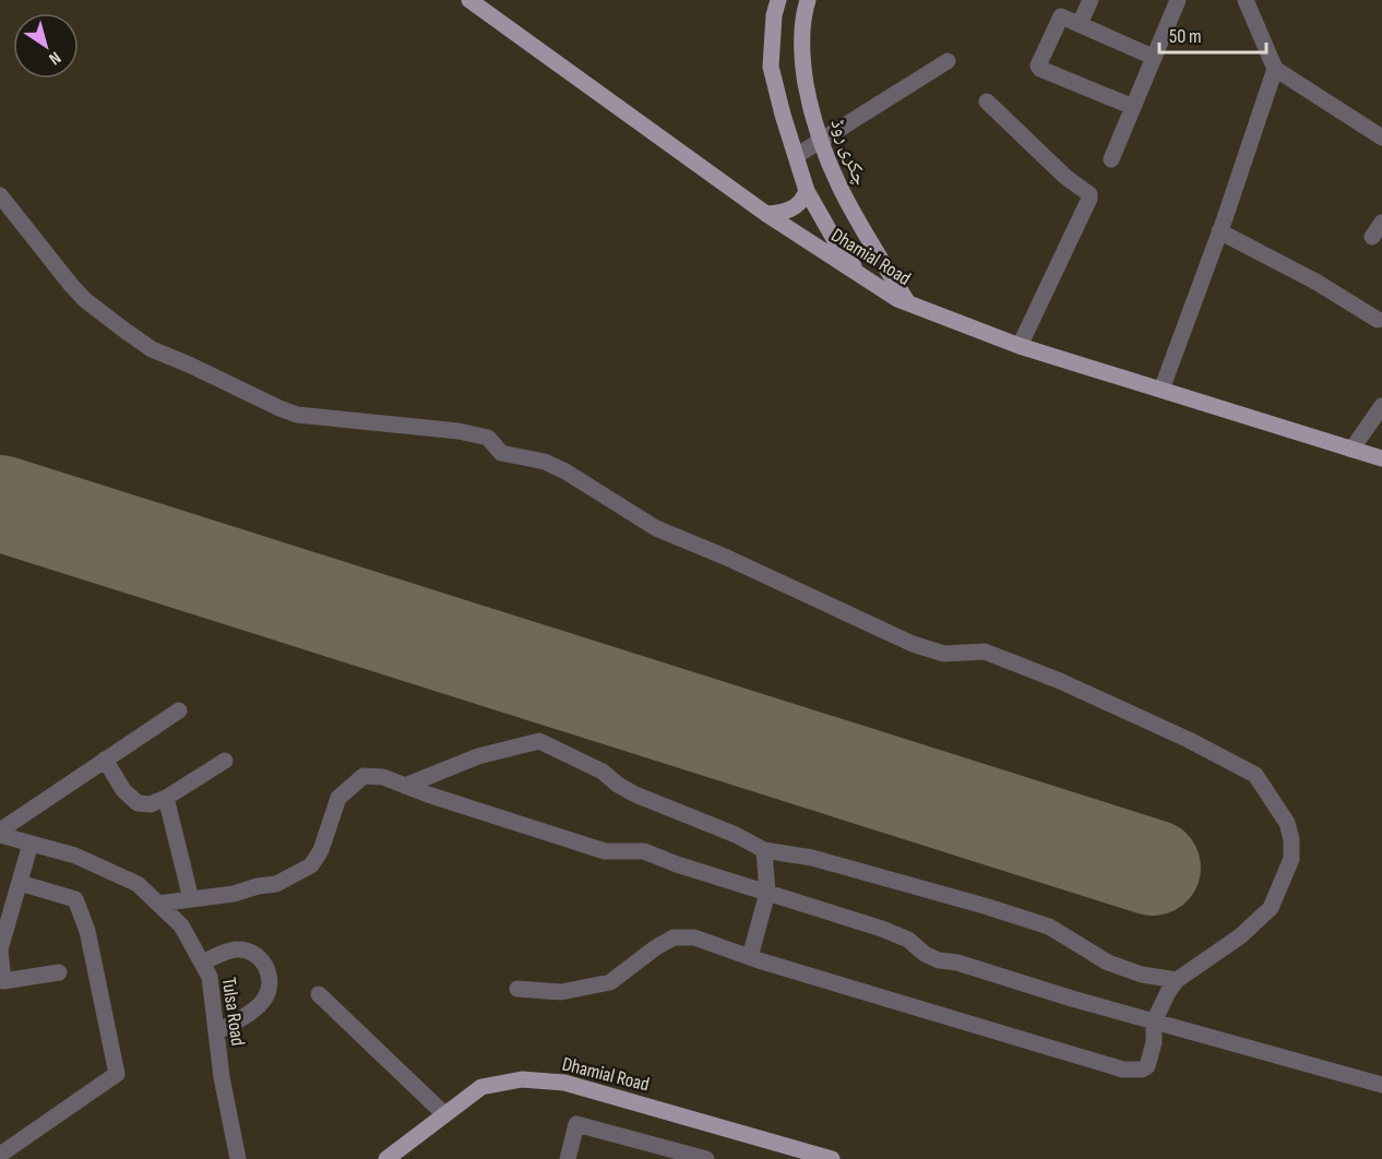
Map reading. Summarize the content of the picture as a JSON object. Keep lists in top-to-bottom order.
{
  "streets": {
    "main road": ["چکری روڈ", "Dhamial Road"],
    "street": ["Tulsa Road"]
  },
  "crossings": [
    ["چکری روڈ", "Dhamial Road"]
  ],
  "scale_bar": "50 m",
  "north": "bottom right"
}
